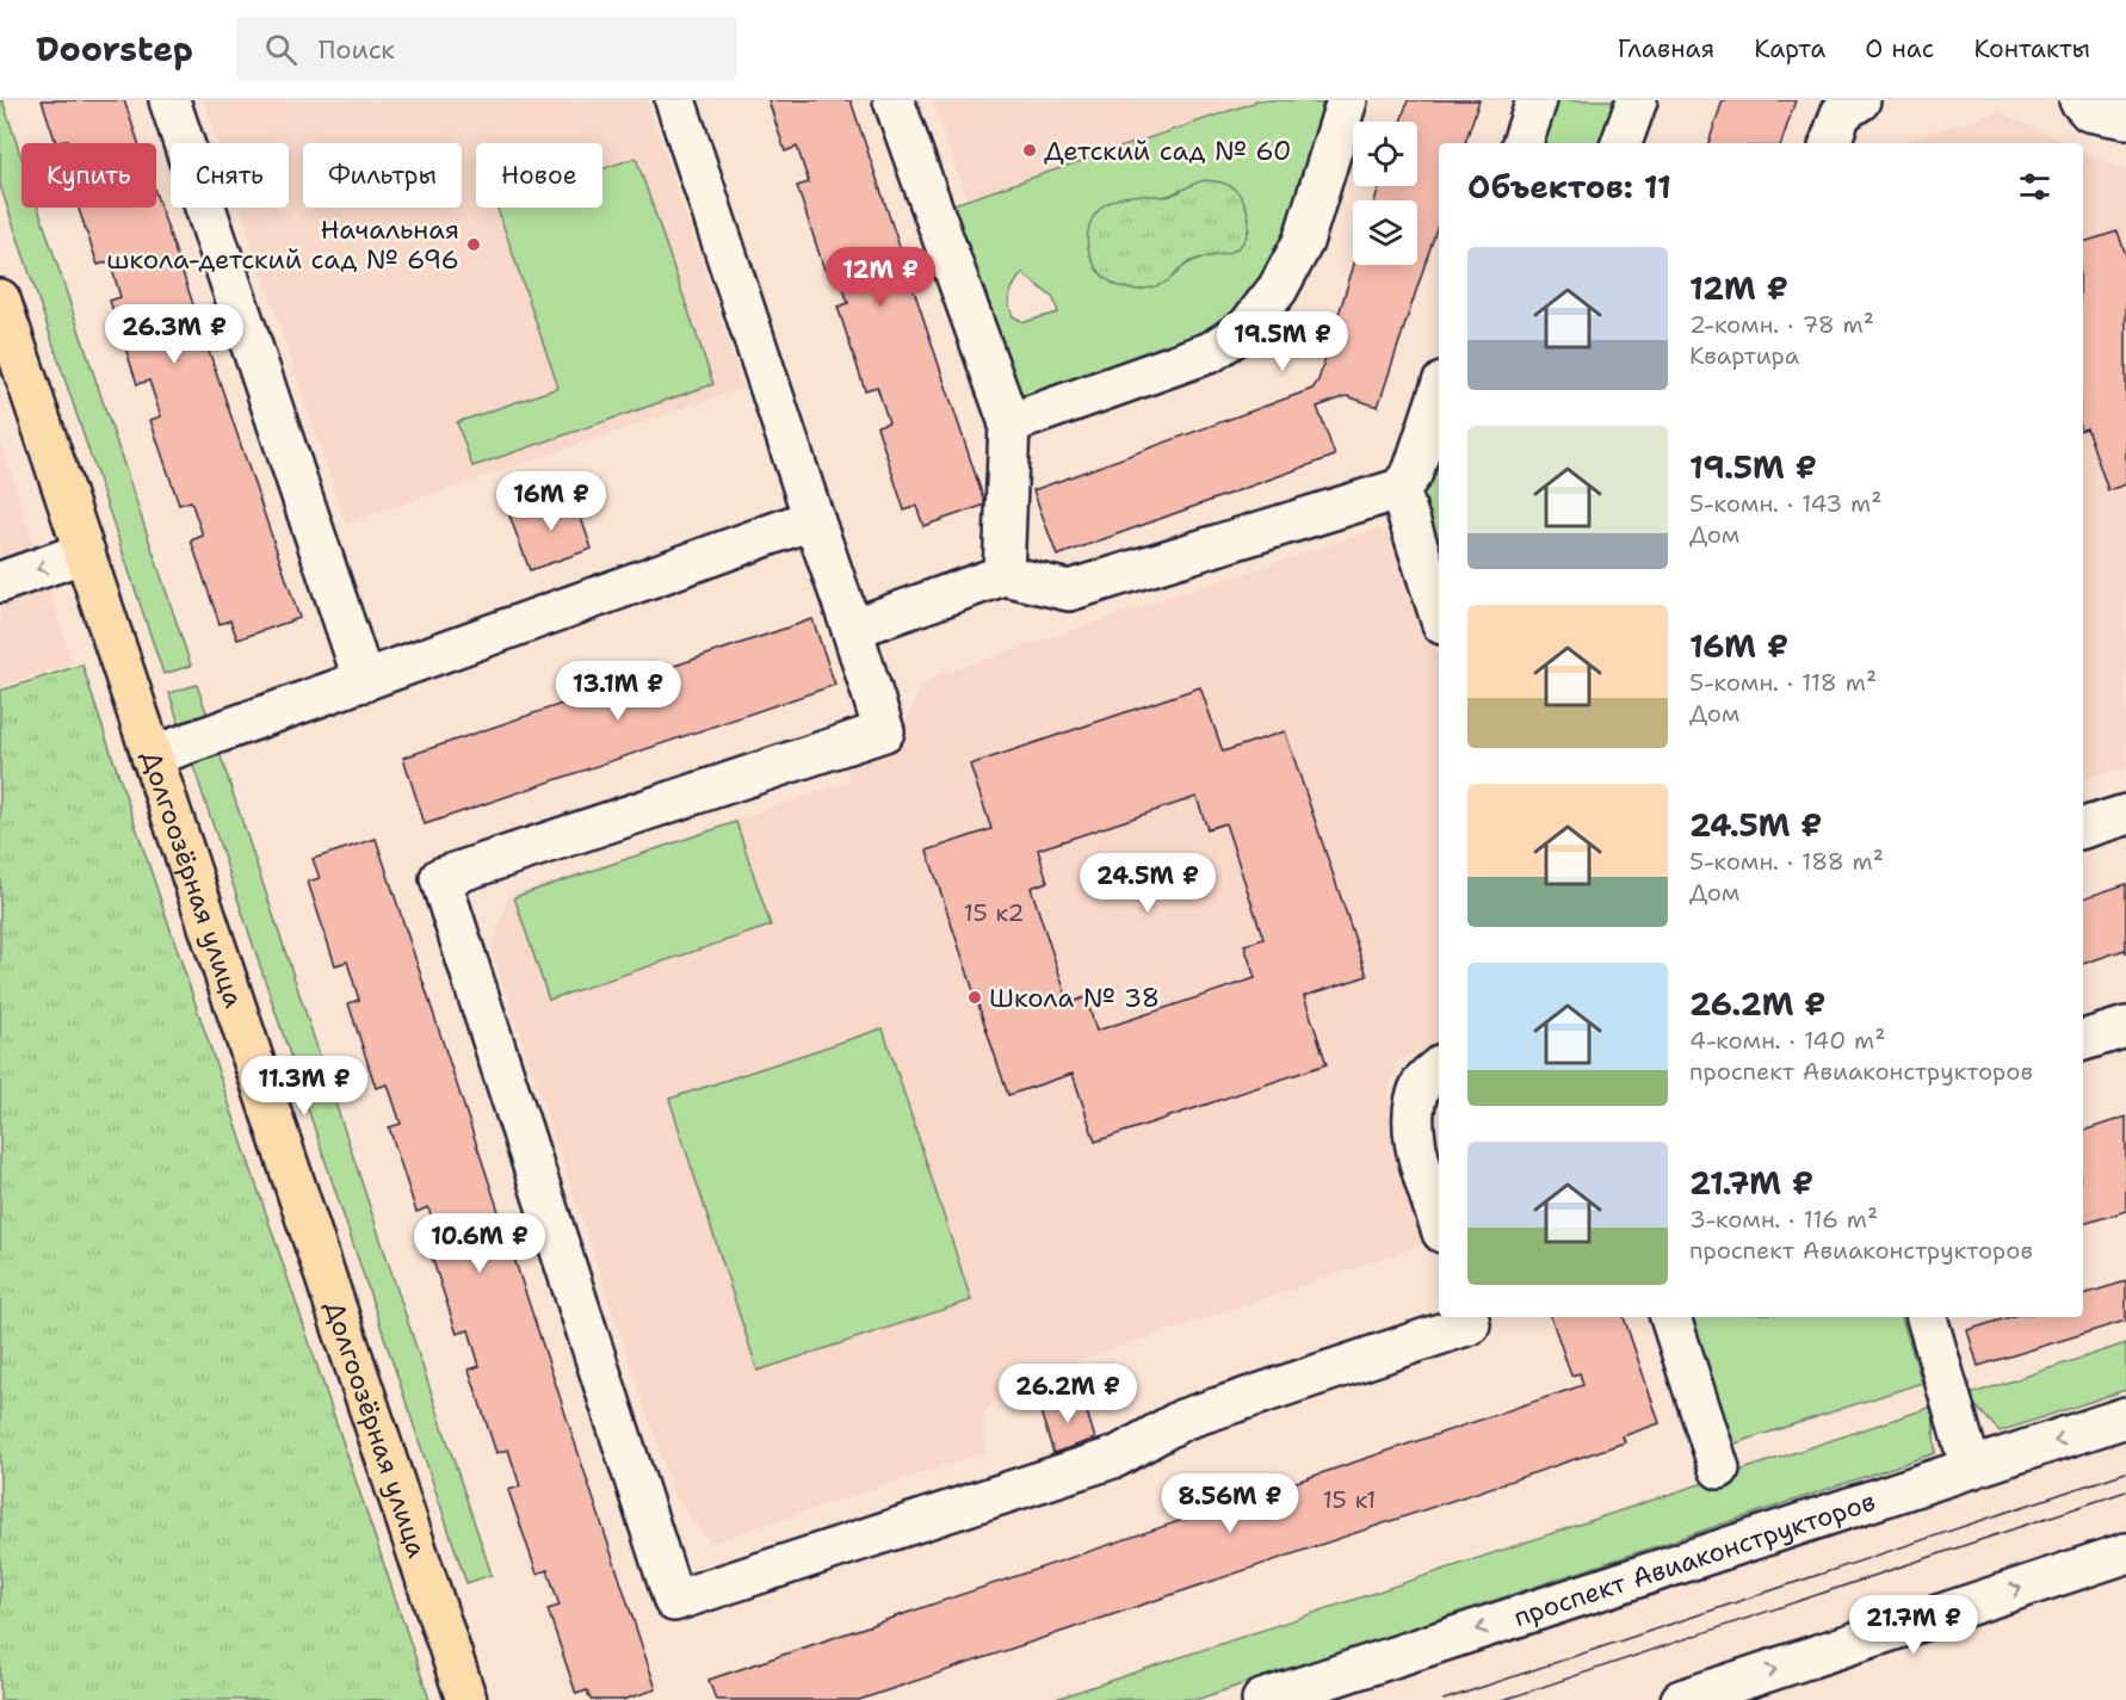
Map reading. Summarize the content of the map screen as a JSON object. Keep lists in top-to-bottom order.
{
  "streets": {
    "main road": ["Долгоозёрная улица"],
    "street": ["проспект Авиаконструкторов"]
  },
  "places": ["Детский сад № 60", "Начальная школа-детский сад № 696", "Школа № 38"],
  "house_numbers": ["15 к2", "15 к1"],
  "page": {
    "header": "Doorstep",
    "search": "Поиск",
    "nav": [
      "Главная",
      "Карта",
      "О нас",
      "Контакты"
    ],
    "chip": [
      "Купить",
      "Снять",
      "Фильтры",
      "Новое"
    ],
    "heading": "Объектов: 11",
    "list": [
      {
        "name": "12M ₽",
        "note": "2-комн. · 78 m² · Квартира"
      },
      {
        "name": "19.5M ₽",
        "note": "5-комн. · 143 m² · Дом"
      },
      {
        "name": "16M ₽",
        "note": "5-комн. · 118 m² · Дом"
      },
      {
        "name": "24.5M ₽",
        "note": "5-комн. · 188 m² · Дом"
      },
      {
        "name": "26.2M ₽",
        "note": "4-комн. · 140 m² · проспект Авиаконструкторов"
      },
      {
        "name": "21.7M ₽",
        "note": "3-комн. · 116 m² · проспект Авиаконструкторов"
      }
    ],
    "price": [
      "12M ₽",
      "26.3M ₽",
      "19.5M ₽",
      "16M ₽",
      "13.1M ₽",
      "24.5M ₽",
      "11.3M ₽",
      "10.6M ₽",
      "26.2M ₽",
      "8.56M ₽",
      "21.7M ₽"
    ]
  }
}
